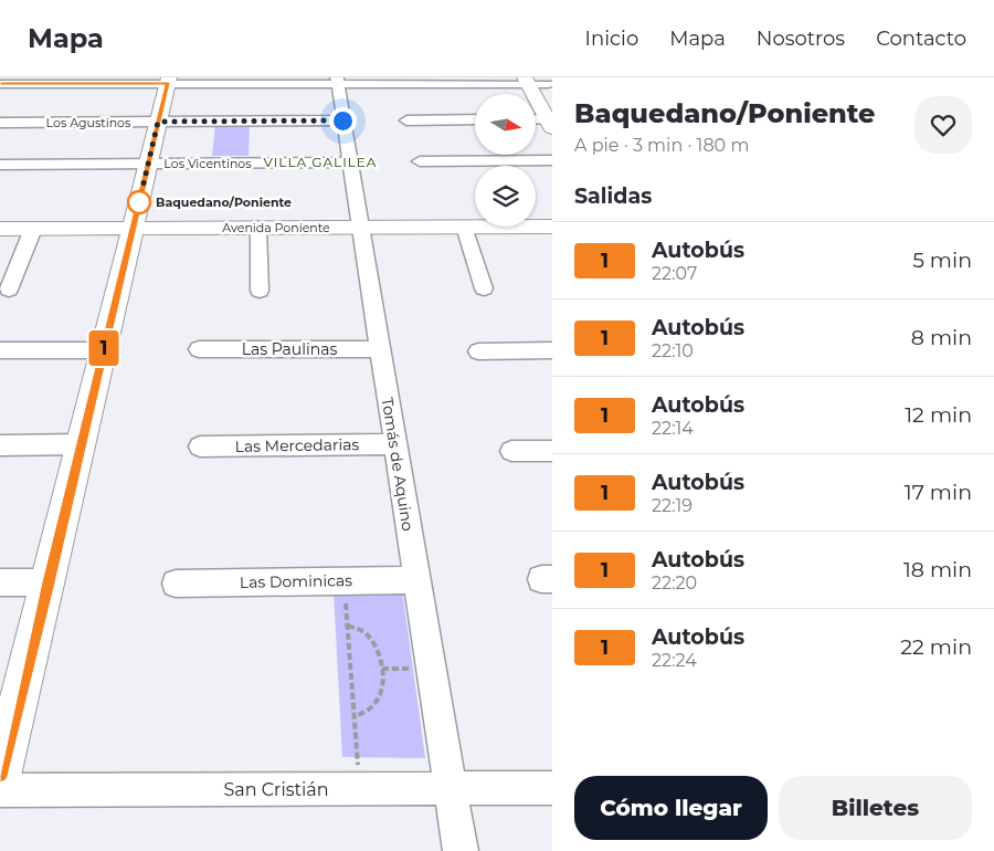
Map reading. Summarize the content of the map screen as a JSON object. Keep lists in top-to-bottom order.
{
  "streets": {
    "street": [
      "Los Agustinos",
      "Los Vicentinos",
      "Avenida Poniente",
      "Las Paulinas",
      "Las Mercedarias",
      "Tomás de Aquino",
      "Las Dominicas",
      "San Cristián"
    ]
  },
  "crossings": [
    ["Los Agustinos", "Tomás de Aquino"],
    ["Los Vicentinos", "Tomás de Aquino"],
    ["Avenida Poniente", "Tomás de Aquino"],
    ["Las Paulinas", "Tomás de Aquino"],
    ["Las Mercedarias", "Tomás de Aquino"],
    ["Tomás de Aquino", "Las Dominicas"],
    ["Tomás de Aquino", "San Cristián"]
  ],
  "districts": ["VILLA GALILEA"],
  "places": ["Baquedano/Poniente"],
  "lines": ["bus line 1"],
  "north": "right",
  "page": {
    "header": "Mapa",
    "nav": [
      "Inicio",
      "Mapa",
      "Nosotros",
      "Contacto"
    ],
    "on_map": "1",
    "heading": [
      ["Baquedano/Poniente", "A pie · 3 min · 180 m"],
      "Salidas"
    ],
    "list": [
      {
        "mark": "1",
        "name": "Autobús",
        "note": "22:07",
        "value": "5 min"
      },
      {
        "mark": "1",
        "name": "Autobús",
        "note": "22:10",
        "value": "8 min"
      },
      {
        "mark": "1",
        "name": "Autobús",
        "note": "22:14",
        "value": "12 min"
      },
      {
        "mark": "1",
        "name": "Autobús",
        "note": "22:19",
        "value": "17 min"
      },
      {
        "mark": "1",
        "name": "Autobús",
        "note": "22:20",
        "value": "18 min"
      },
      {
        "mark": "1",
        "name": "Autobús",
        "note": "22:24",
        "value": "22 min"
      }
    ],
    "buttons": ["Cómo llegar", "Billetes"]
  }
}
